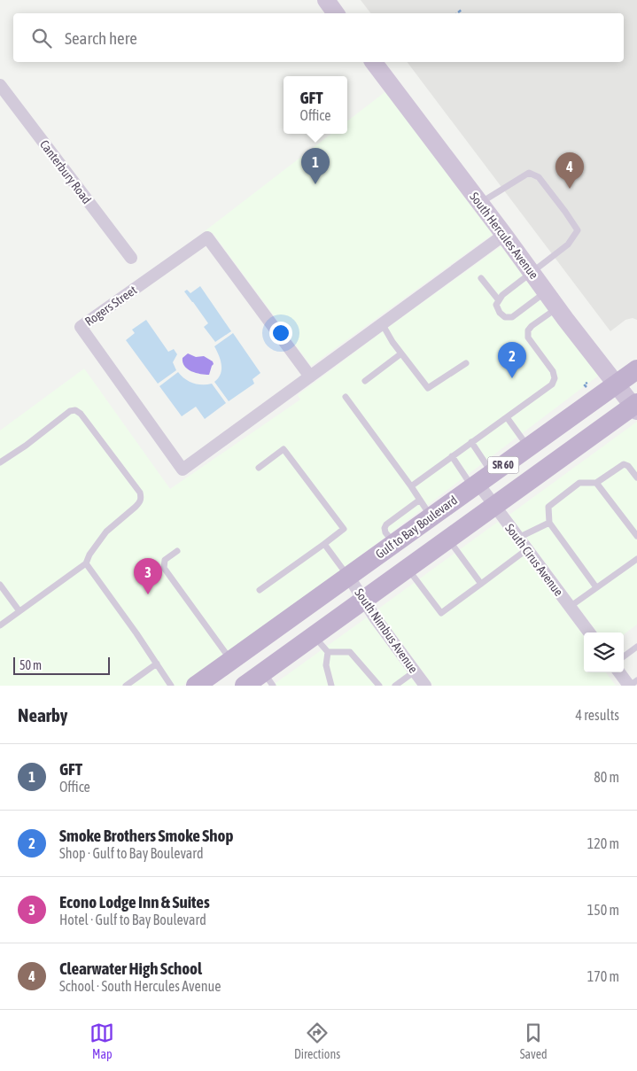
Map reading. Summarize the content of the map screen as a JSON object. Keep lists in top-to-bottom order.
{
  "streets": {
    "main road": ["SR 60", "Gulf to Bay Boulevard"],
    "street": [
      "Canterbury Road",
      "South Hercules Avenue",
      "Rogers Street",
      "South Cirus Avenue",
      "South Nimbus Avenue"
    ]
  },
  "crossings": [
    ["South Hercules Avenue", "Rogers Street"],
    ["South Hercules Avenue", "SR 60"],
    ["South Hercules Avenue", "Gulf to Bay Boulevard"],
    ["SR 60", "South Cirus Avenue"],
    ["SR 60", "South Nimbus Avenue"],
    ["Gulf to Bay Boulevard", "South Cirus Avenue"],
    ["Gulf to Bay Boulevard", "South Nimbus Avenue"]
  ],
  "scale_bar": "50 m",
  "page": {
    "search": "Search here",
    "popup": ["GFT", "Office"],
    "pins": [
      "1",
      "4",
      "2",
      "3"
    ],
    "scale": "50 m",
    "heading": ["Nearby", "4 results"],
    "list": [
      {
        "mark": "1",
        "name": "GFT",
        "note": "Office",
        "value": "80 m"
      },
      {
        "mark": "2",
        "name": "Smoke Brothers Smoke Shop",
        "note": "Shop · Gulf to Bay Boulevard",
        "value": "120 m"
      },
      {
        "mark": "3",
        "name": "Econo Lodge Inn & Suites",
        "note": "Hotel · Gulf to Bay Boulevard",
        "value": "150 m"
      },
      {
        "mark": "4",
        "name": "Clearwater High School",
        "note": "School · South Hercules Avenue",
        "value": "170 m"
      }
    ],
    "nav": ["Map", "Directions", "Saved"]
  }
}
